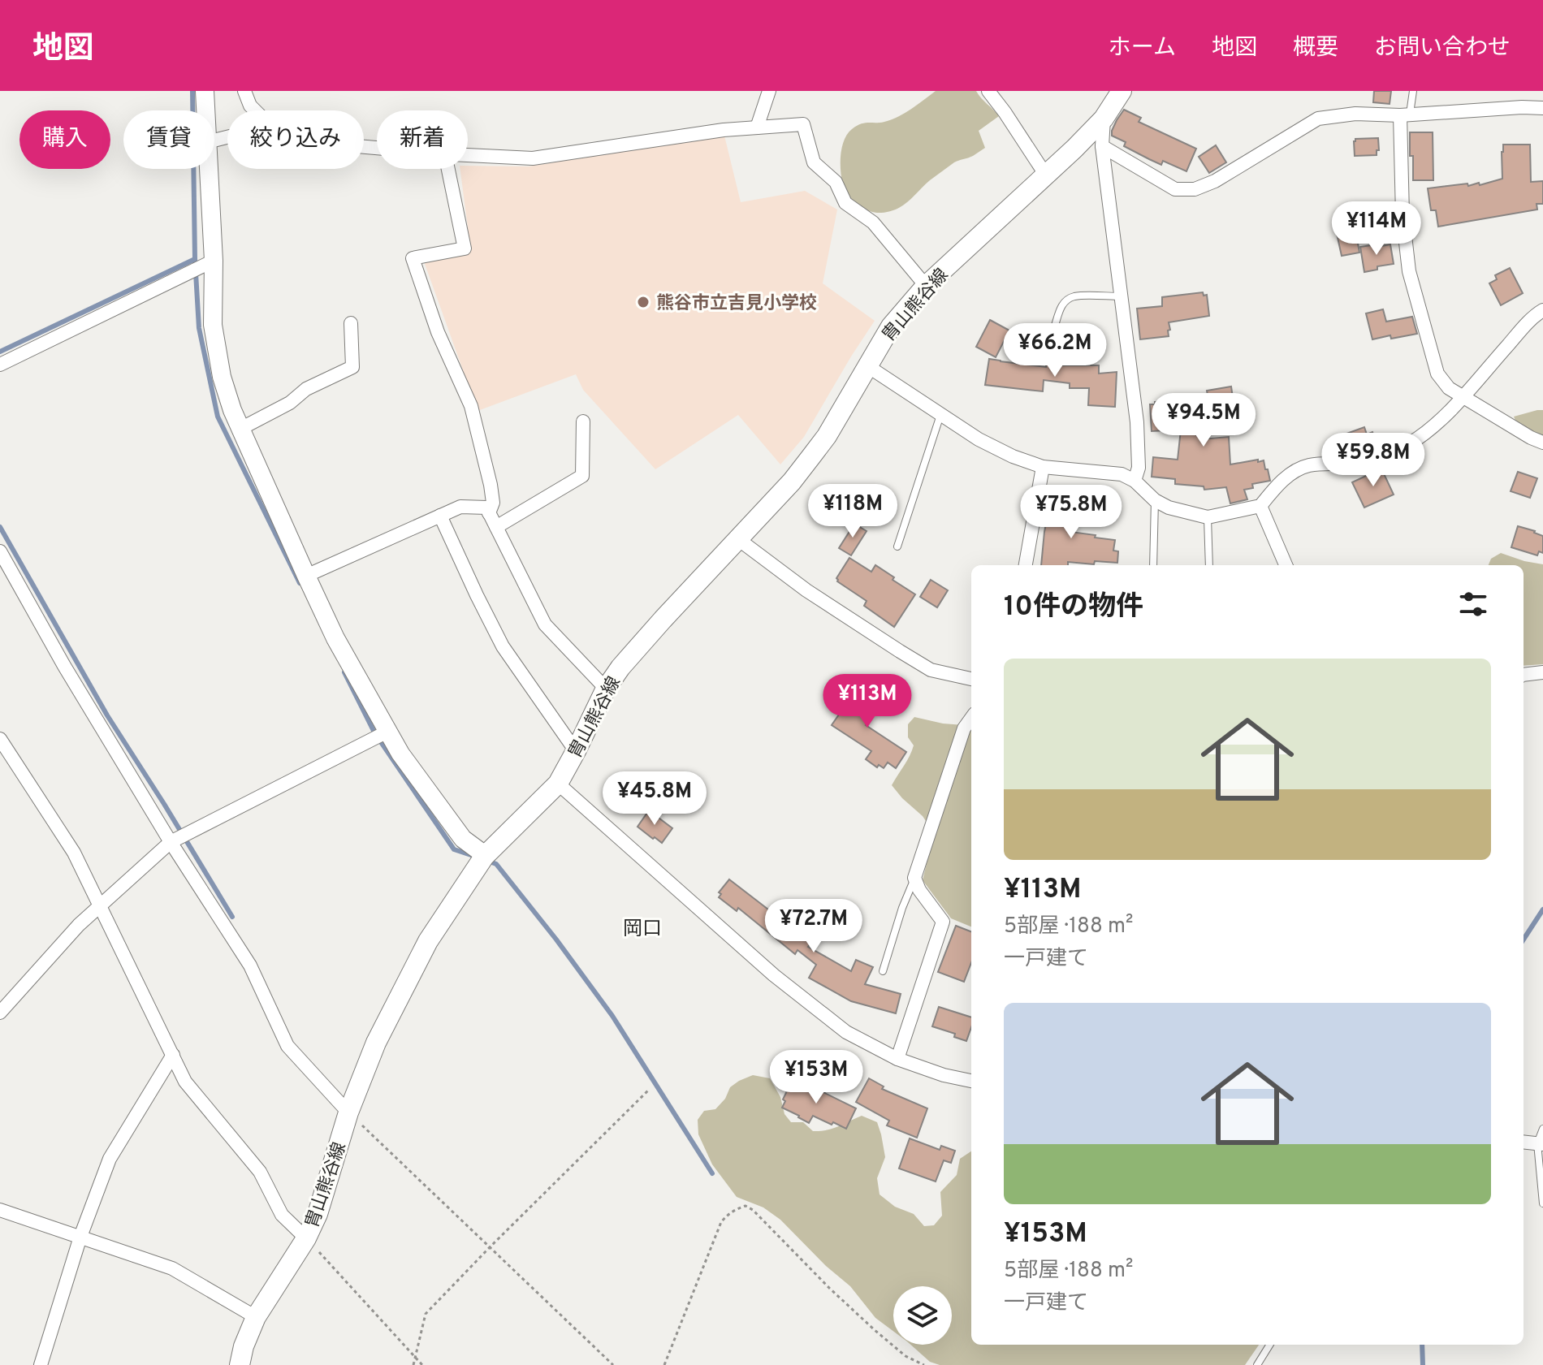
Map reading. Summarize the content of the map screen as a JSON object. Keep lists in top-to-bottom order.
{
  "streets": {
    "main road": ["胄山熊谷線"]
  },
  "districts": ["岡口"],
  "places": ["熊谷市立吉見小学校"],
  "page": {
    "header": "地図",
    "nav": [
      "ホーム",
      "地図",
      "概要",
      "お問い合わせ"
    ],
    "chip": [
      "購入",
      "賃貸",
      "絞り込み",
      "新着"
    ],
    "price": [
      "¥114M",
      "¥66.2M",
      "¥94.5M",
      "¥59.8M",
      "¥118M",
      "¥75.8M",
      "¥113M",
      "¥45.8M",
      "¥72.7M",
      "¥153M"
    ],
    "heading": "10件の物件",
    "list": [
      {
        "name": "¥113M",
        "note": "5部屋 · 188 m² · 一戸建て"
      },
      {
        "name": "¥153M",
        "note": "5部屋 · 188 m² · 一戸建て"
      }
    ]
  }
}
